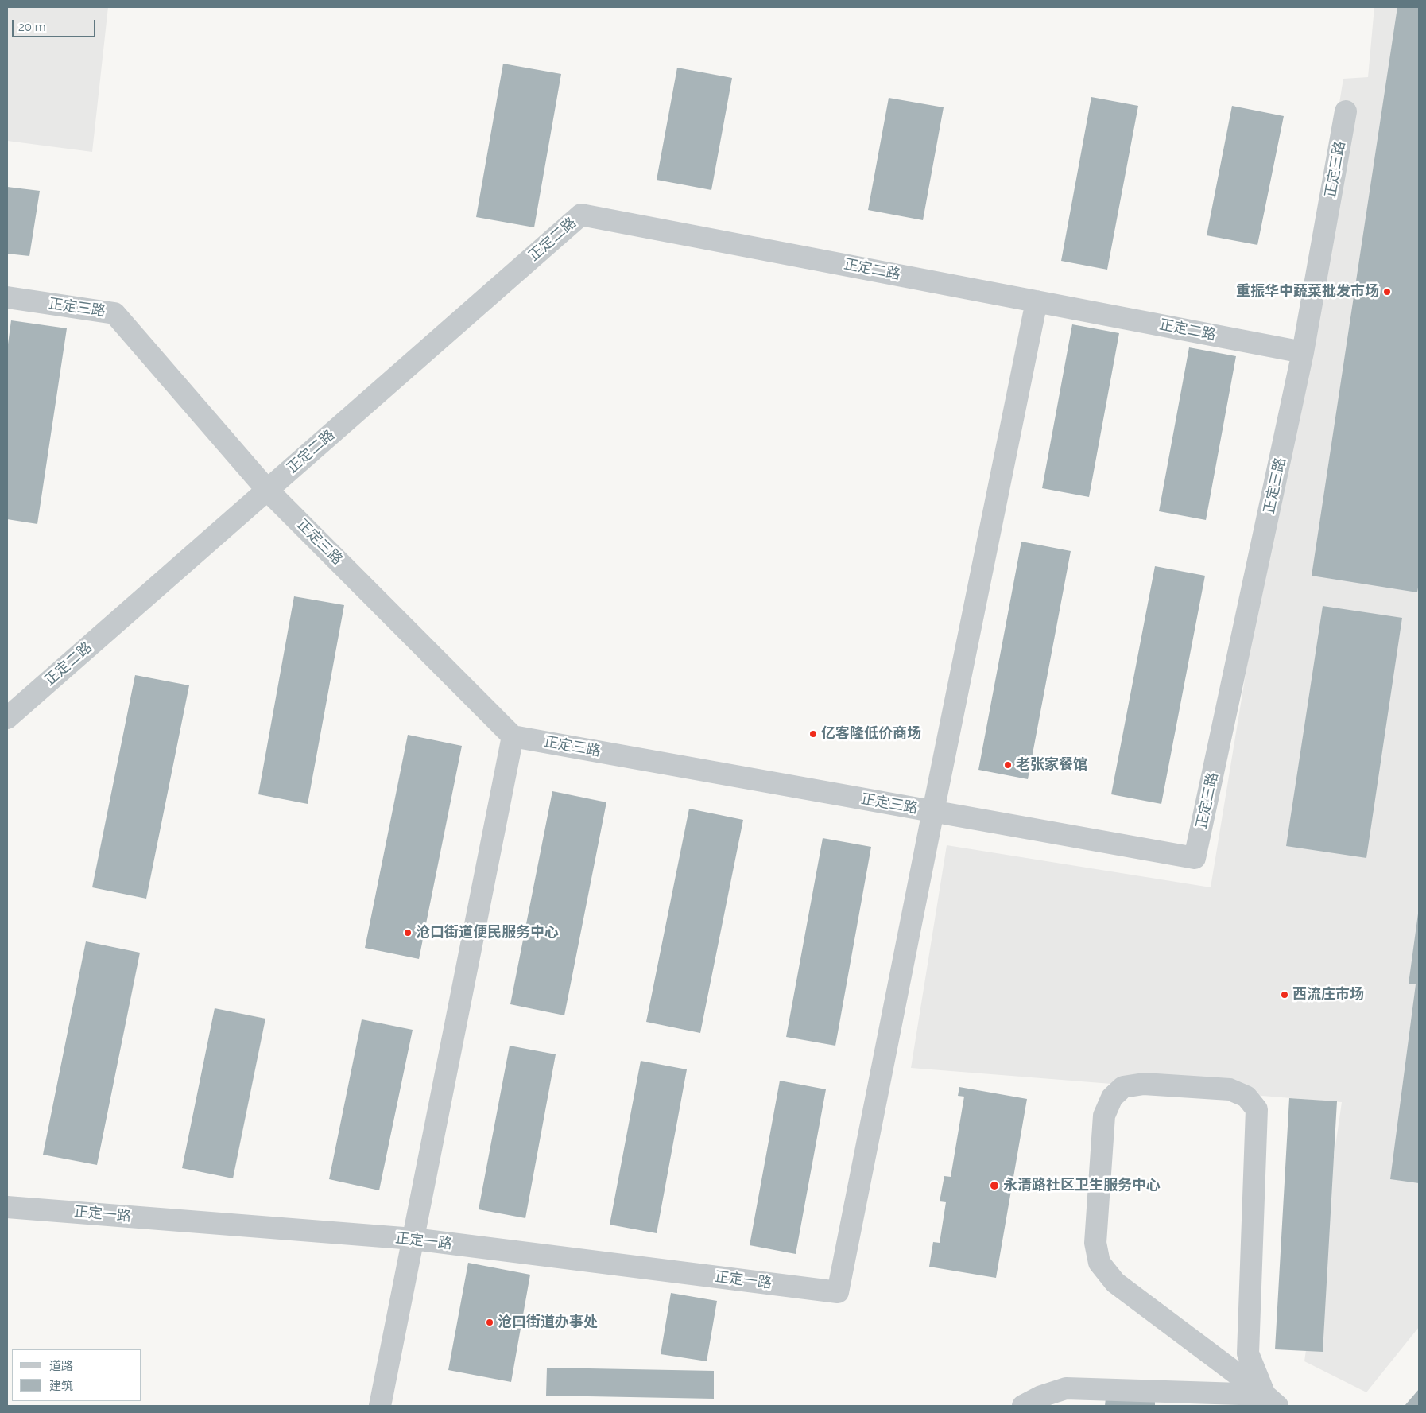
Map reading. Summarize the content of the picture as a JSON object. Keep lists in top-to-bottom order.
{
  "streets": {
    "lane": ["正定三路", "正定二路", "正定一路"]
  },
  "crossings": [
    ["正定三路", "正定二路"],
    ["正定三路", "正定一路"]
  ],
  "places": [
    "重振华中蔬菜批发市场",
    "亿客隆低价商场",
    "老张家餐馆",
    "沧口街道便民服务中心",
    "西流庄市场",
    "永清路社区卫生服务中心",
    "沧口街道办事处"
  ],
  "legend": ["道路", "建筑"],
  "scale_bar": "20 m"
}
